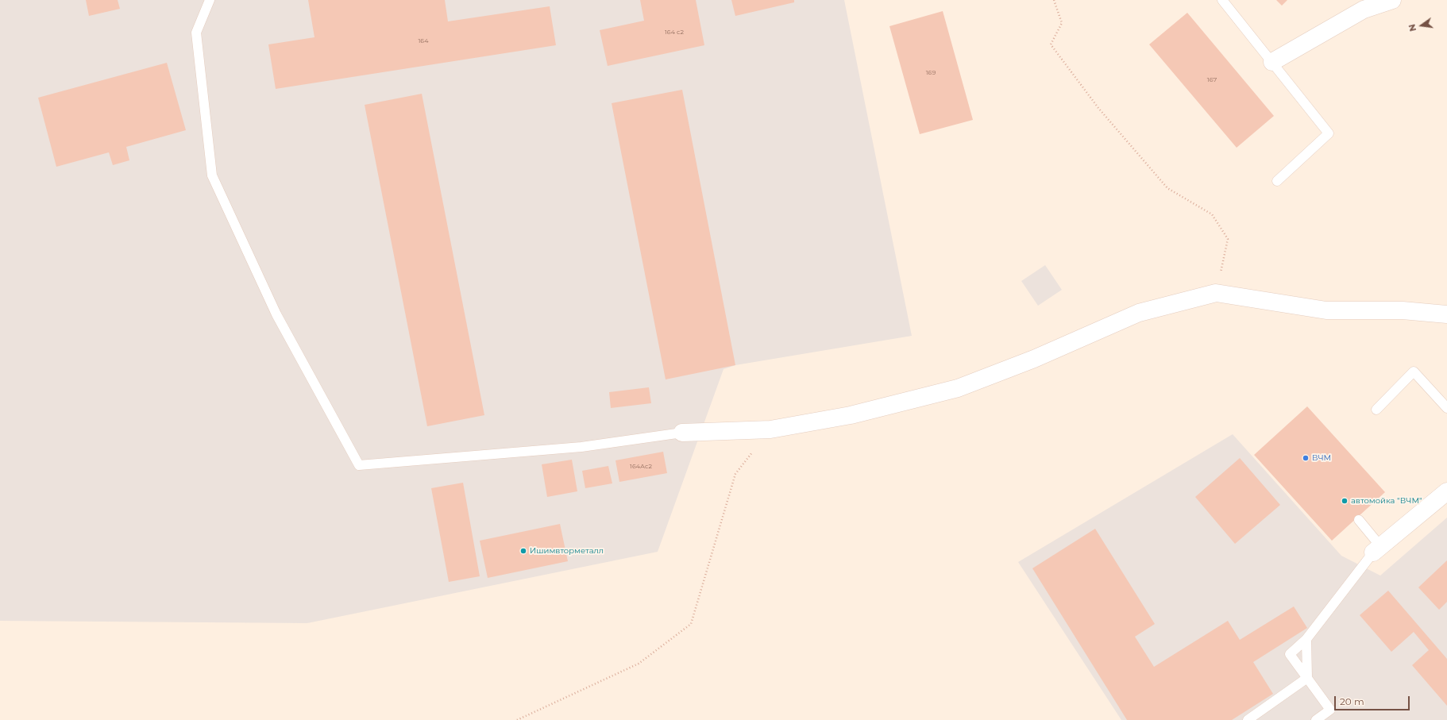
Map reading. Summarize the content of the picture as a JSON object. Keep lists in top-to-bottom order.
{
  "places": ["ВЧМ", "автомойка \"ВЧМ\"", "Ишимвторметалл"],
  "house_numbers": [
    "164 с2",
    "164",
    "169",
    "167",
    "164Ас2"
  ],
  "scale_bar": "20 m",
  "north": "left"
}
